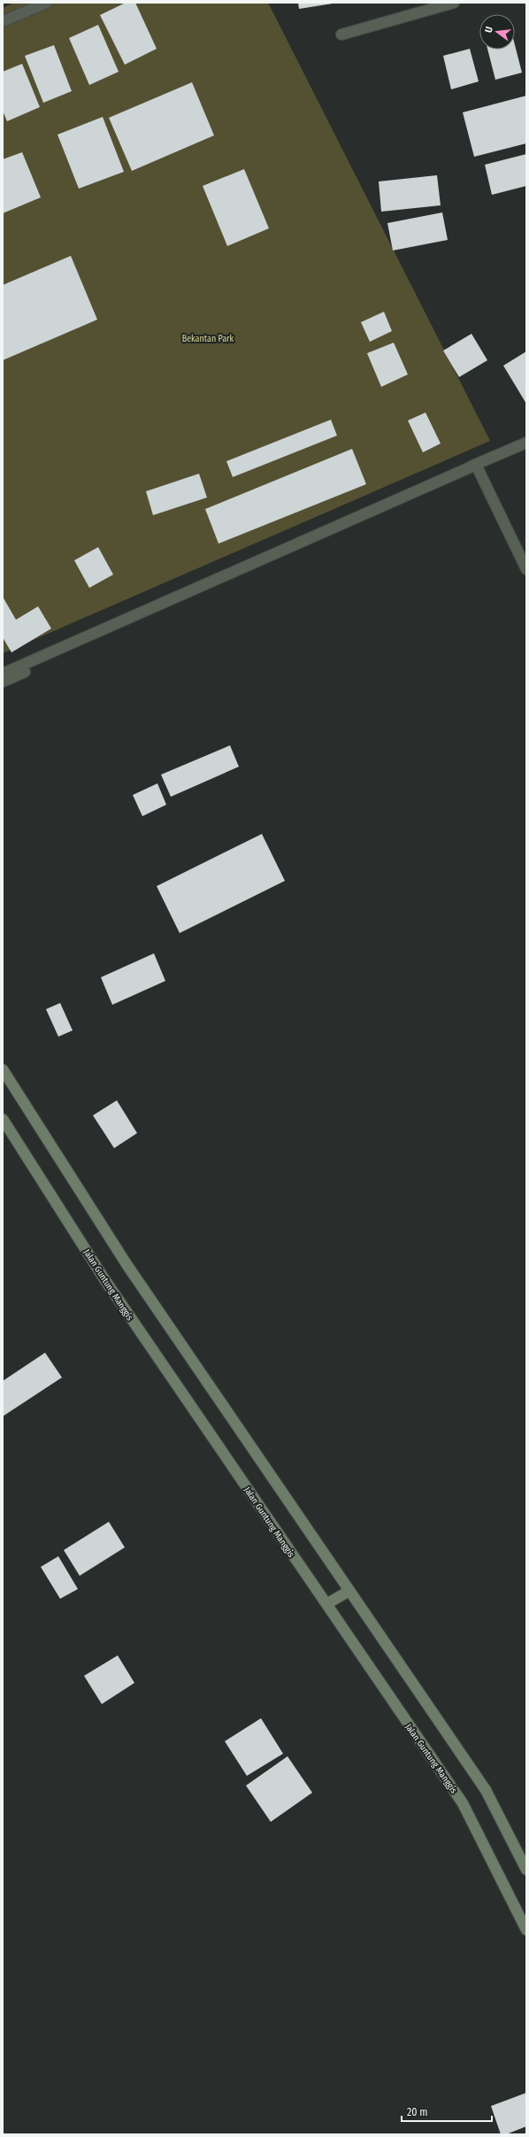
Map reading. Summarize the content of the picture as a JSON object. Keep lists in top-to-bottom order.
{
  "streets": {
    "street": ["Jalan Guntung Manggis"]
  },
  "parks": ["Bekantan Park"],
  "scale_bar": "20 m",
  "north": "left"
}
